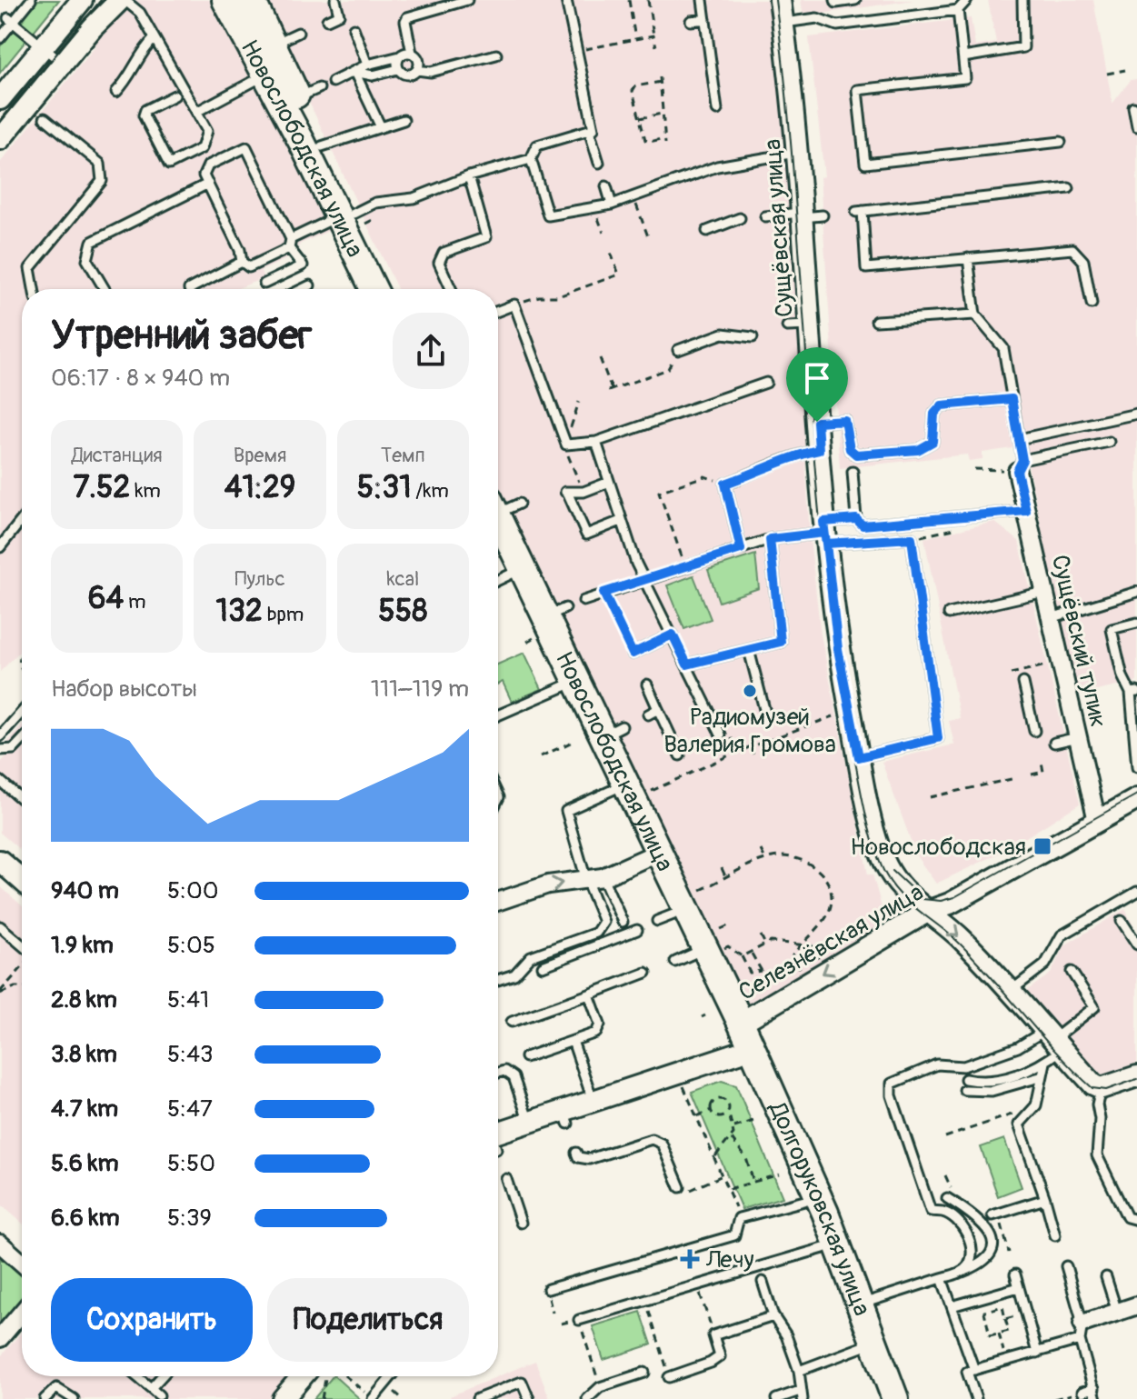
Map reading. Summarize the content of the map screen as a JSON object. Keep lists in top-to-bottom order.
{
  "streets": {
    "main road": ["Новослободская улица", "Долгоруковская улица"],
    "street": ["Сущёвская улица", "Сущёвский тупик", "Селезнёвская улица"]
  },
  "crossings": [
    ["Новослободская улица", "Селезнёвская улица"],
    ["Новослободская улица", "Долгоруковская улица"],
    ["Сущёвская улица", "Селезнёвская улица"],
    ["Сущёвский тупик", "Селезнёвская улица"],
    ["Селезнёвская улица", "Долгоруковская улица"]
  ],
  "one_way": ["Селезнёвская улица"],
  "places": {
    "other": ["Радиомузей Валерия Громова"],
    "transit": ["Новослободская"],
    "health": ["Лечу"]
  },
  "page": {
    "heading": ["Утренний забег", "06:17 · 8 × 940 m"],
    "stats": [
      ["Дистанция", "7.52 km"],
      ["Время", "41:29"],
      ["Темп", "5:31 /km"],
      ["64 m"],
      ["Пульс", "132 bpm"],
      ["kcal", "558"]
    ],
    "chart": ["Набор высоты", "111–119 m"],
    "list": [
      {
        "name": "940 m",
        "note": "5:00"
      },
      {
        "name": "1.9 km",
        "note": "5:05"
      },
      {
        "name": "2.8 km",
        "note": "5:41"
      },
      {
        "name": "3.8 km",
        "note": "5:43"
      },
      {
        "name": "4.7 km",
        "note": "5:47"
      },
      {
        "name": "5.6 km",
        "note": "5:50"
      },
      {
        "name": "6.6 km",
        "note": "5:39"
      }
    ],
    "buttons": ["Сохранить", "Поделиться"]
  }
}
